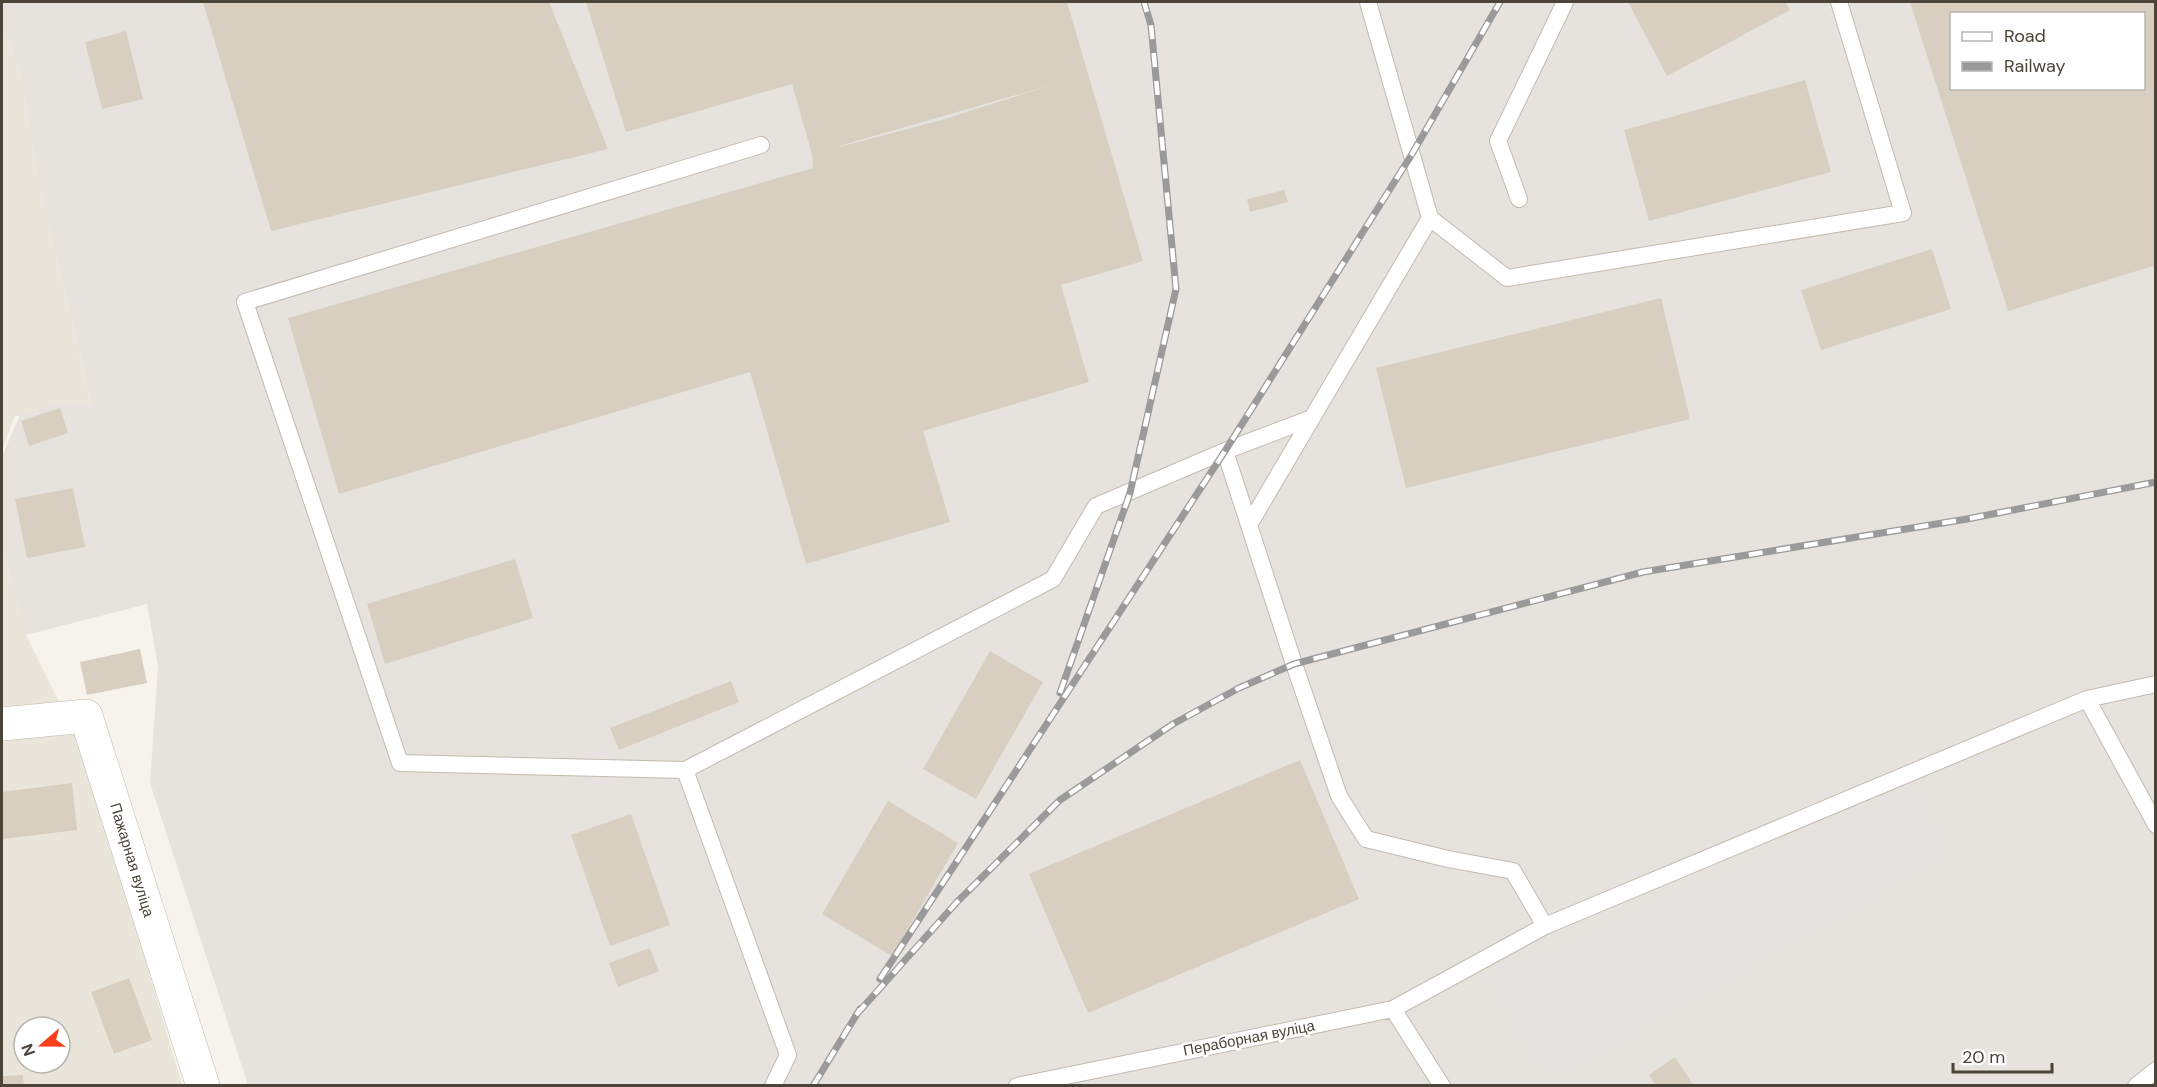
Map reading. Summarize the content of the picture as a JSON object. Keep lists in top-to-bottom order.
{
  "streets": {
    "street": ["Пажарная вуліца"],
    "lane": ["Пераборная вуліца"]
  },
  "legend": ["Road", "Railway"],
  "scale_bar": "20 m",
  "north": "left"
}
